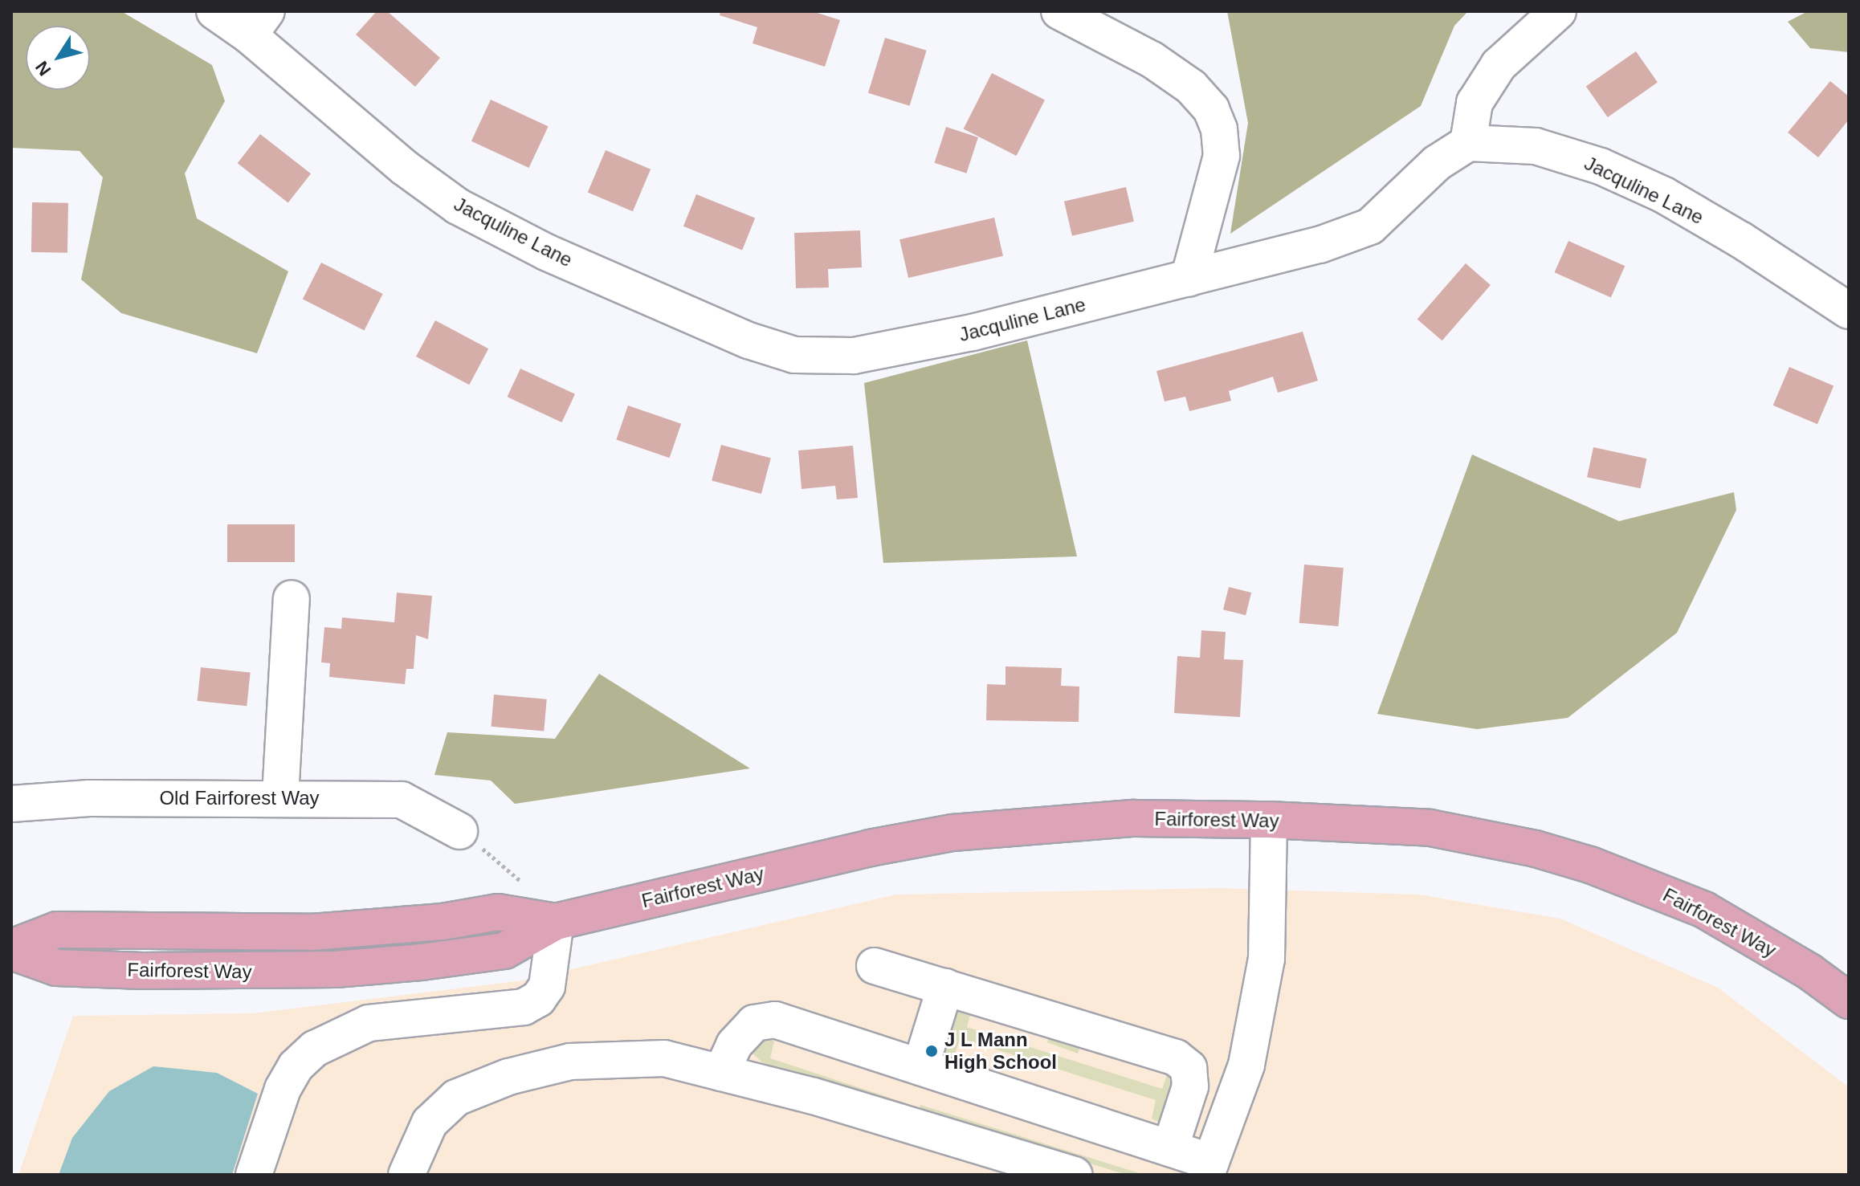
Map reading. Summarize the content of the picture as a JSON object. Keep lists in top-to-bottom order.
{
  "streets": {
    "main road": ["Fairforest Way"],
    "street": ["Jacquline Lane", "Old Fairforest Way"]
  },
  "places": ["J L Mann High School"],
  "north": "bottom left"
}
